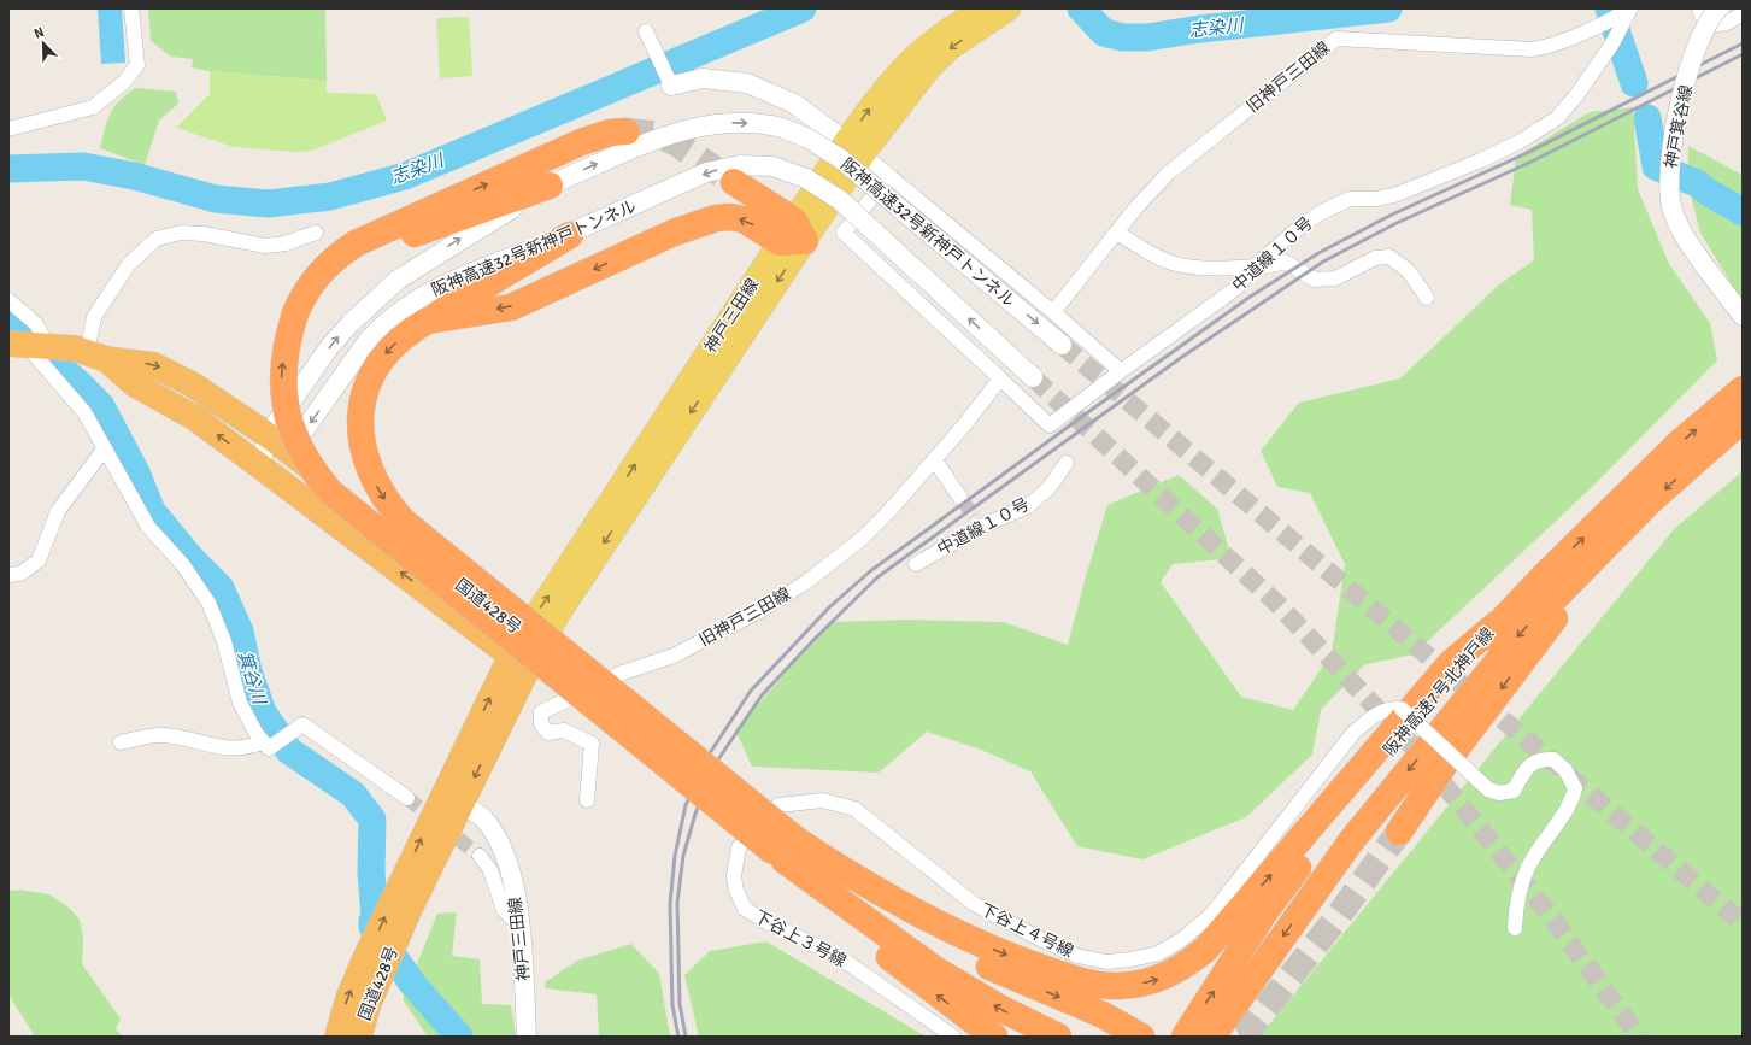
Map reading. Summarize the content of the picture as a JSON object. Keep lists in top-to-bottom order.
{
  "streets": {
    "highway": ["国道428号", "阪神高速7号北神戸線"],
    "main road": ["神戸三田線"],
    "street": [
      "旧神戸三田線",
      "神戸箕谷線",
      "阪神高速32号新神戸トンネル",
      "中道線１０号",
      "下谷上４号線",
      "下谷上３号線"
    ]
  },
  "crossings": [
    ["旧神戸三田線", "中道線１０号"],
    ["阪神高速32号新神戸トンネル", "国道428号"],
    ["神戸三田線", "国道428号"],
    ["下谷上４号線", "下谷上３号線"]
  ],
  "water": ["志染川", "箕谷川"],
  "north": "top left"
}
